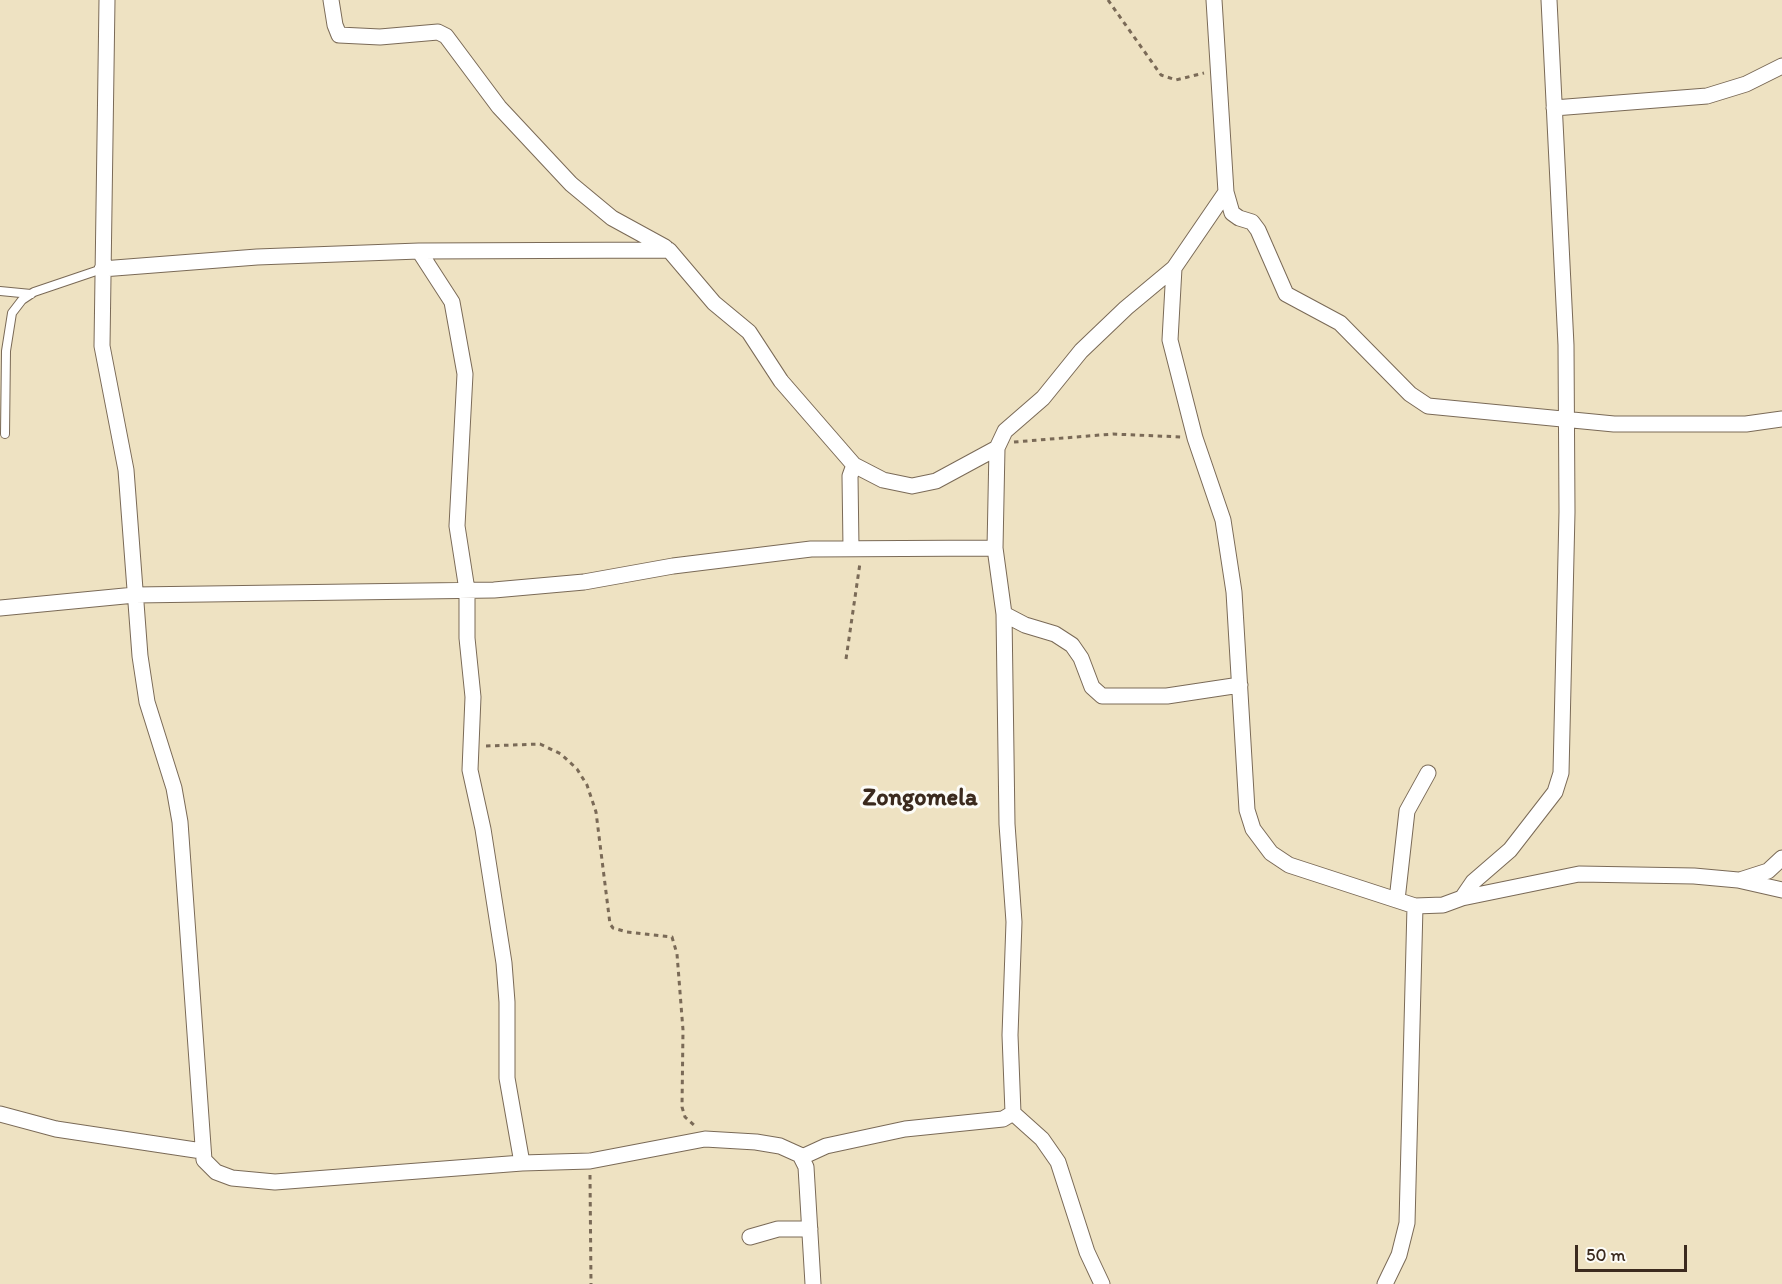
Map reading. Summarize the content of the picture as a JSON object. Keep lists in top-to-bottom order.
{
  "districts": ["Zongomela"],
  "scale_bar": "50 m"
}
